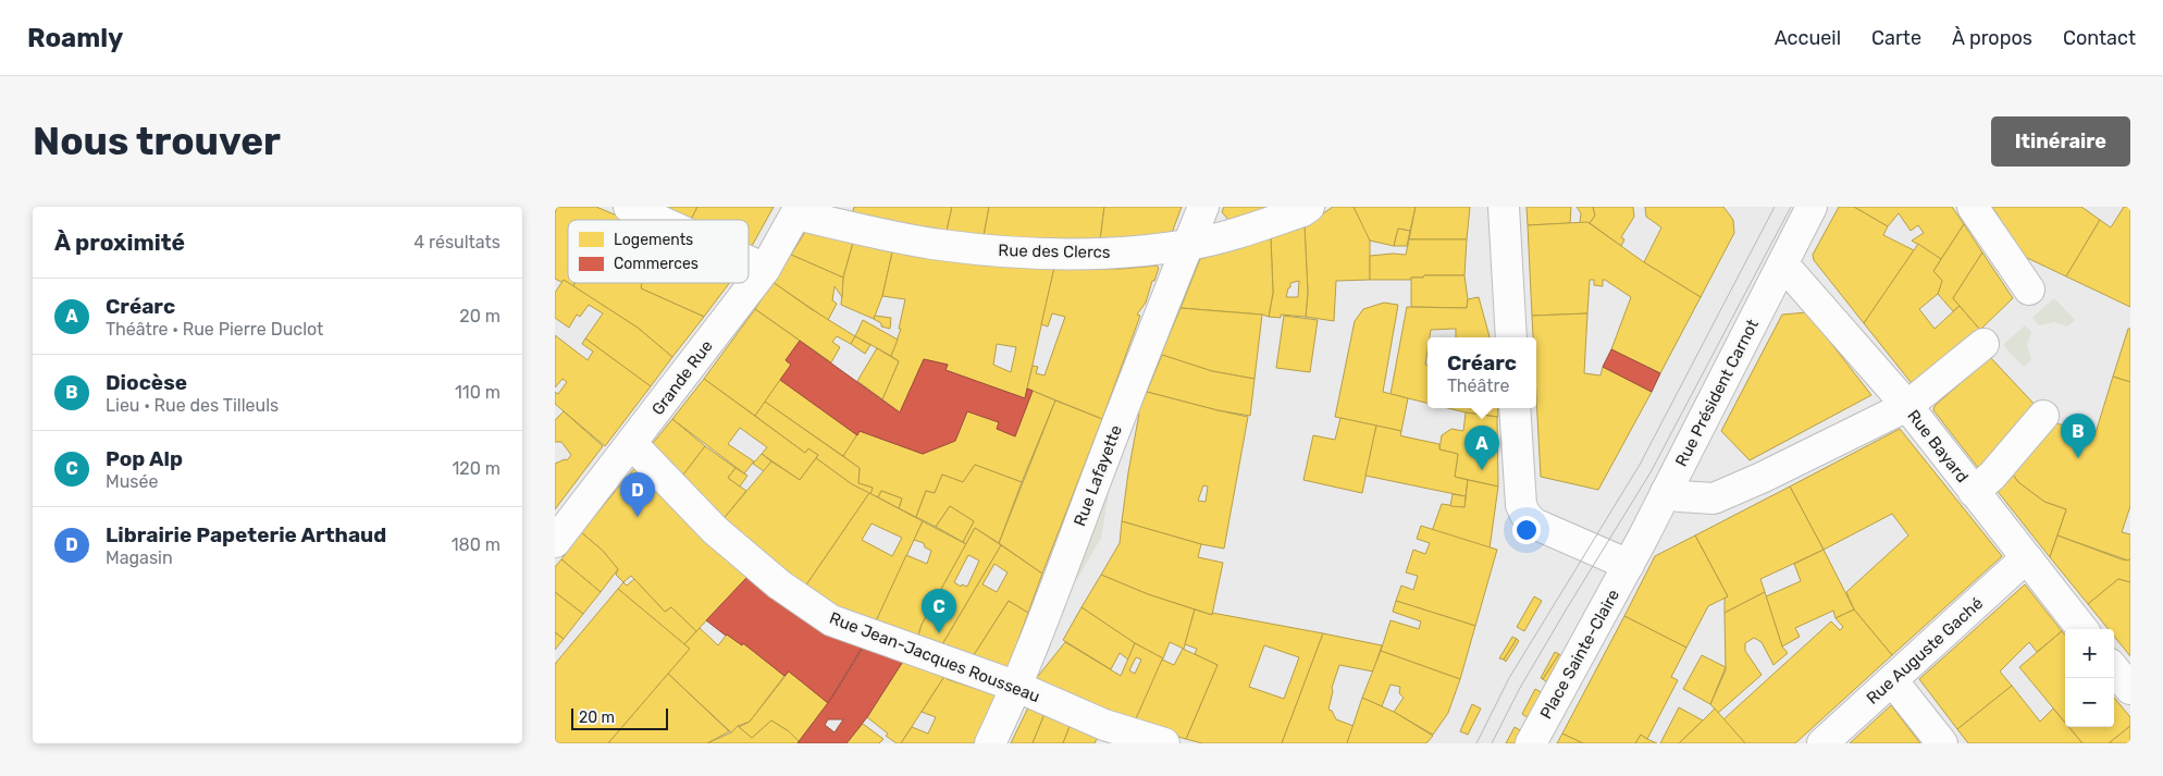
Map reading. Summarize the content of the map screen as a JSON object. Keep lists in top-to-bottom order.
{
  "streets": {
    "street": [
      "Rue des Clercs",
      "Grande Rue",
      "Rue Président Carnot",
      "Rue Bayard",
      "Rue Lafayette",
      "Rue Auguste Gaché",
      "Place Sainte-Claire",
      "Rue Jean-Jacques Rousseau"
    ]
  },
  "crossings": [
    ["Rue des Clercs", "Grande Rue"],
    ["Rue des Clercs", "Rue Lafayette"],
    ["Grande Rue", "Rue Jean-Jacques Rousseau"],
    ["Rue Président Carnot", "Rue Bayard"],
    ["Rue Président Carnot", "Place Sainte-Claire"],
    ["Rue Bayard", "Rue Auguste Gaché"],
    ["Rue Lafayette", "Rue Jean-Jacques Rousseau"]
  ],
  "legend": ["Logements", "Commerces"],
  "scale_bar": "20 m",
  "page": {
    "header": "Roamly",
    "nav": [
      "Accueil",
      "Carte",
      "À propos",
      "Contact"
    ],
    "buttons": "Itinéraire",
    "title": "Nous trouver",
    "heading": ["À proximité", "4 résultats"],
    "list": [
      {
        "mark": "A",
        "name": "Créarc",
        "note": "Théâtre · Rue Pierre Duclot",
        "value": "20 m"
      },
      {
        "mark": "B",
        "name": "Diocèse",
        "note": "Lieu · Rue des Tilleuls",
        "value": "110 m"
      },
      {
        "mark": "C",
        "name": "Pop Alp",
        "note": "Musée",
        "value": "120 m"
      },
      {
        "mark": "D",
        "name": "Librairie Papeterie Arthaud",
        "note": "Magasin",
        "value": "180 m"
      }
    ],
    "popup": ["Créarc", "Théâtre"],
    "pins": [
      "B",
      "A",
      "D",
      "C"
    ],
    "map_buttons": ["+", "−"],
    "scale": "20 m"
  }
}
